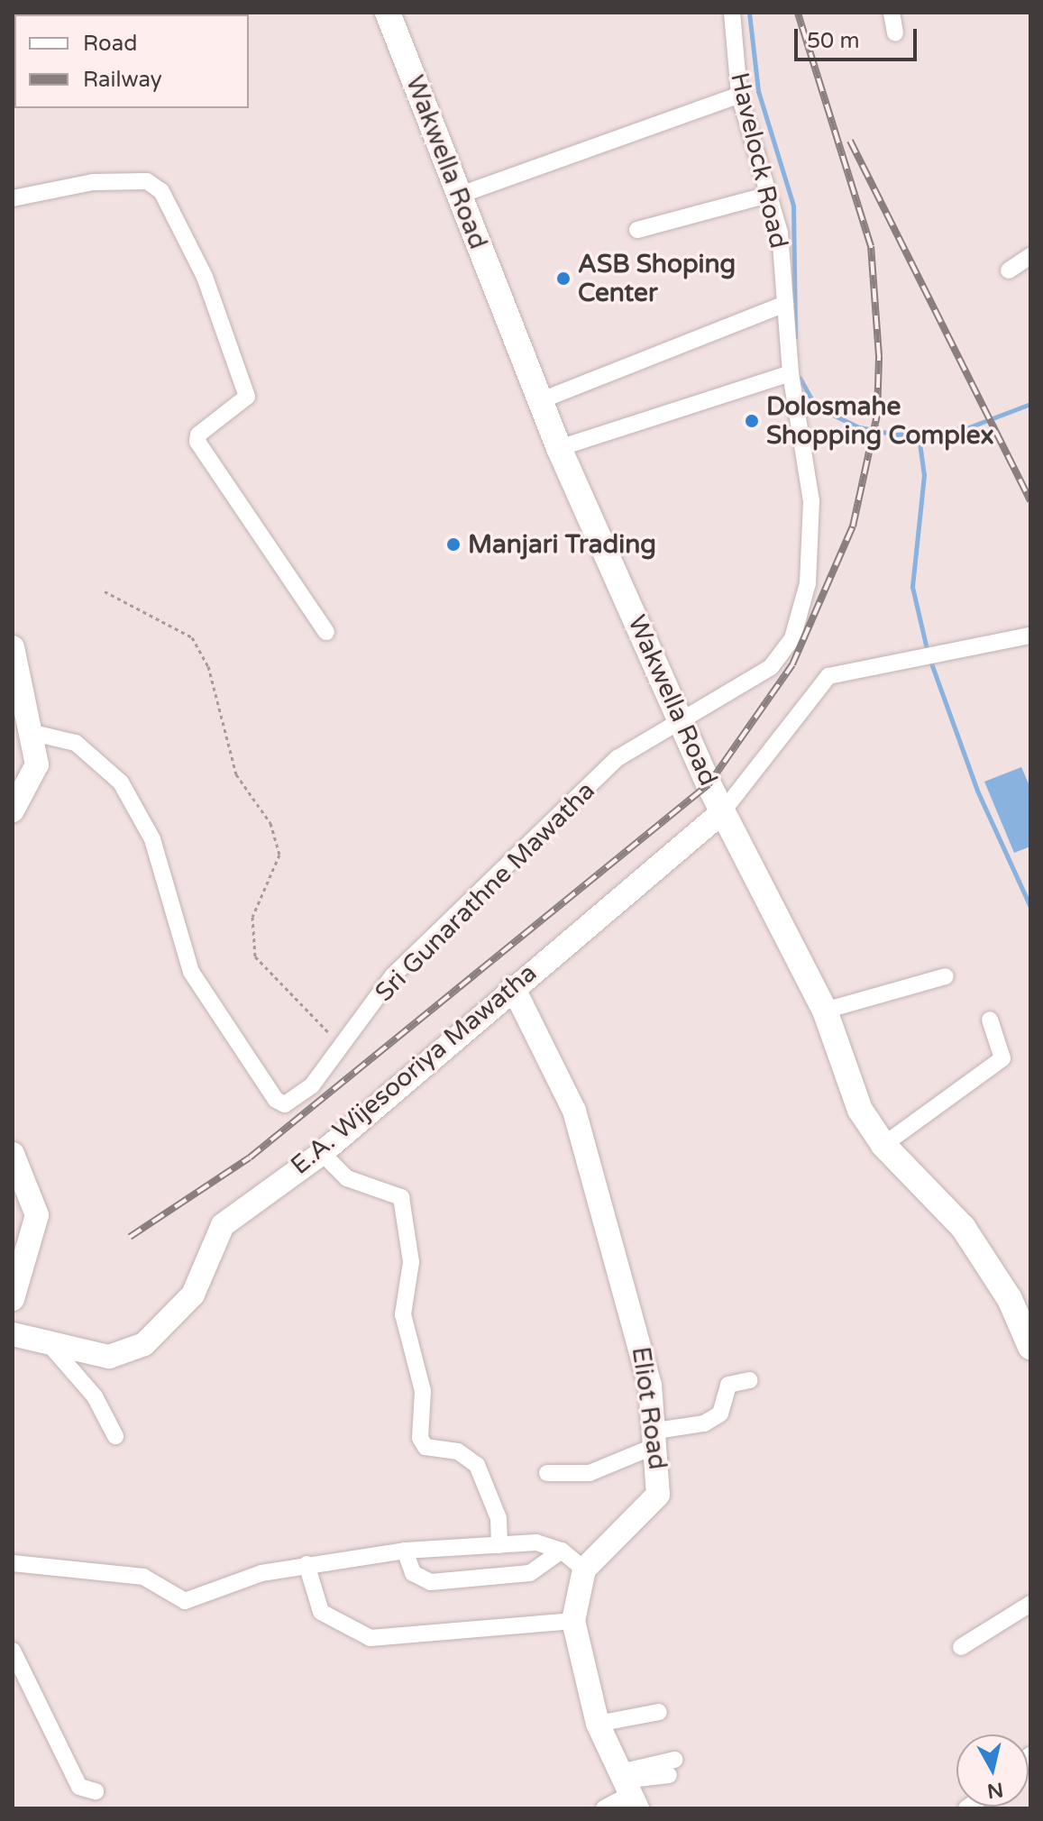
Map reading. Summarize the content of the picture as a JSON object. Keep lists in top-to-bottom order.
{
  "streets": {
    "main road": ["Wakwella Road"],
    "street": [
      "Havelock Road",
      "Sri Gunarathne Mawatha",
      "E.A. Wijesooriya Mawatha",
      "Eliot Road"
    ]
  },
  "crossings": [
    ["Havelock Road", "Wakwella Road"],
    ["Havelock Road", "Sri Gunarathne Mawatha"],
    ["Wakwella Road", "Sri Gunarathne Mawatha"],
    ["Wakwella Road", "E.A. Wijesooriya Mawatha"],
    ["E.A. Wijesooriya Mawatha", "Eliot Road"]
  ],
  "places": ["ASB Shoping Center", "Dolosmahe Shopping Complex", "Manjari Trading"],
  "legend": ["Road", "Railway"],
  "scale_bar": "50 m",
  "north": "bottom"
}
